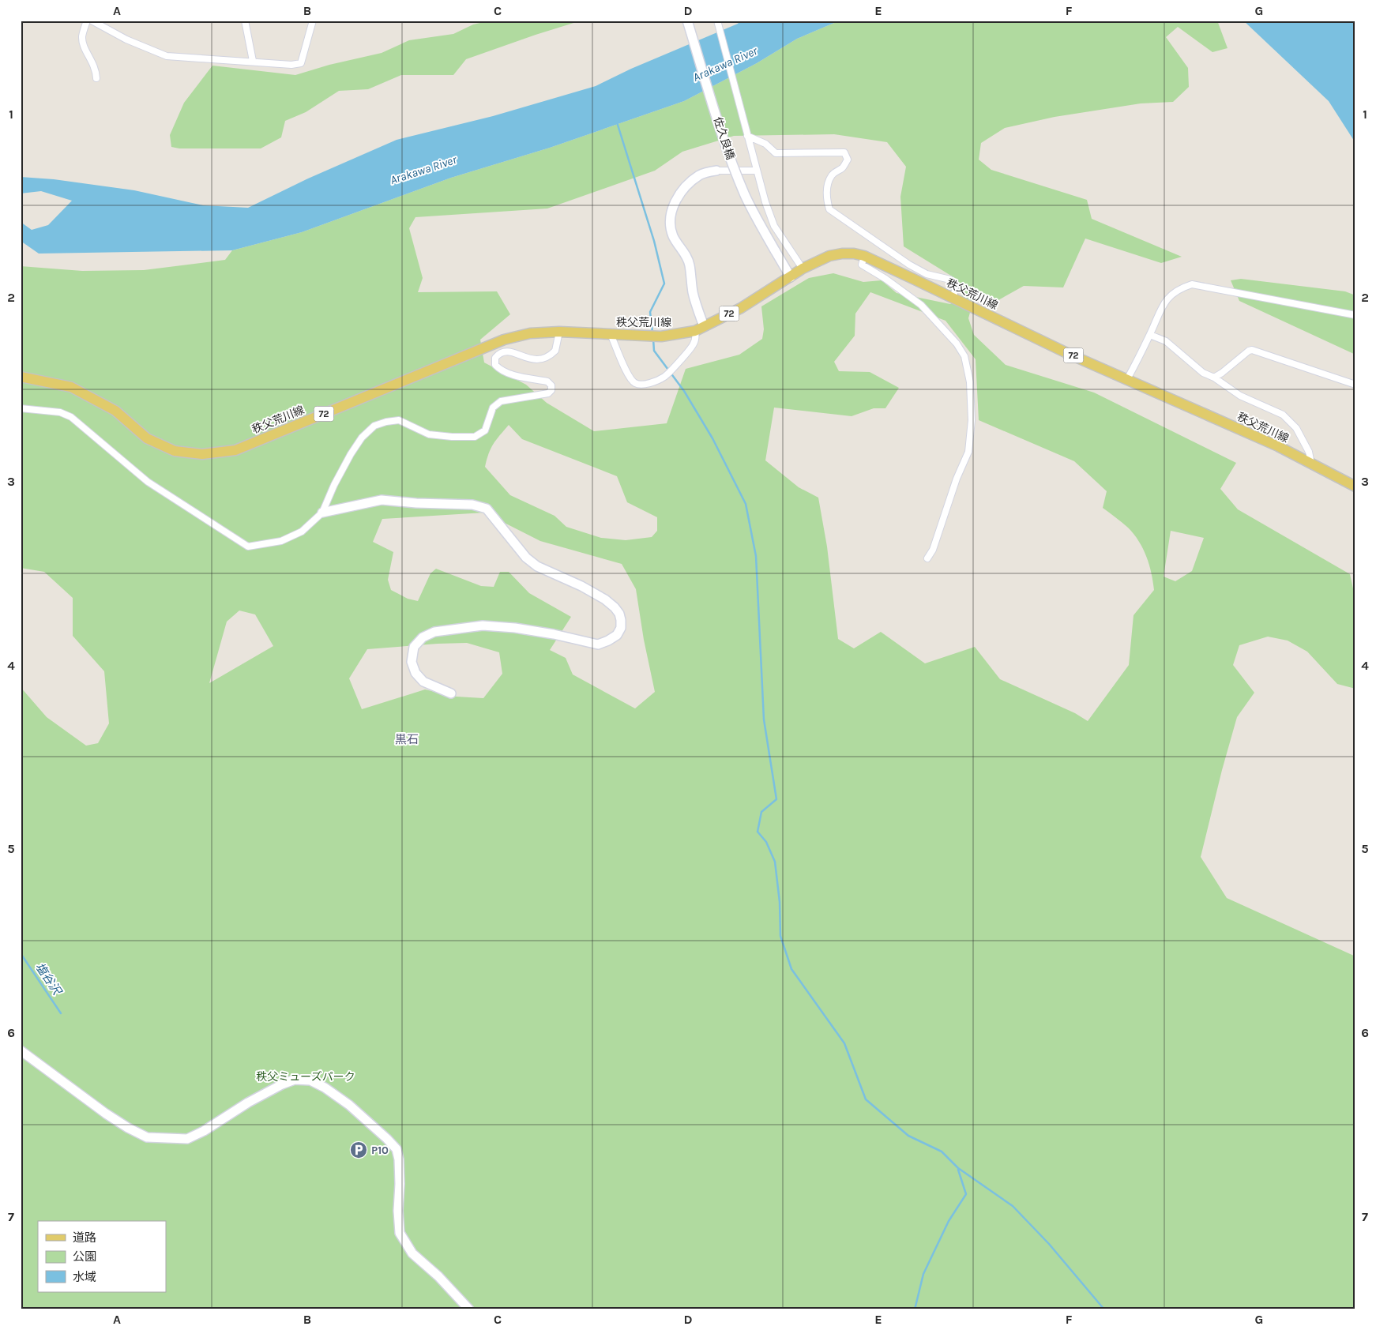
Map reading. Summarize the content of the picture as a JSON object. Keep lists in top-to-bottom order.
{
  "streets": {
    "main road": ["秩父荒川線", "72"],
    "street": ["佐久良橋"]
  },
  "crossings": [
    ["佐久良橋", "秩父荒川線"]
  ],
  "districts": ["黒石"],
  "water": ["Arakawa River", "塩谷沢"],
  "parks": ["秩父ミューズパーク"],
  "places": {
    "parking": ["P10"]
  },
  "legend": ["道路", "公園", "水域"],
  "grid": {
    "columns": [
      "A",
      "B",
      "C",
      "D",
      "E",
      "F",
      "G"
    ],
    "rows": [
      "1",
      "2",
      "3",
      "4",
      "5",
      "6",
      "7"
    ]
  }
}
